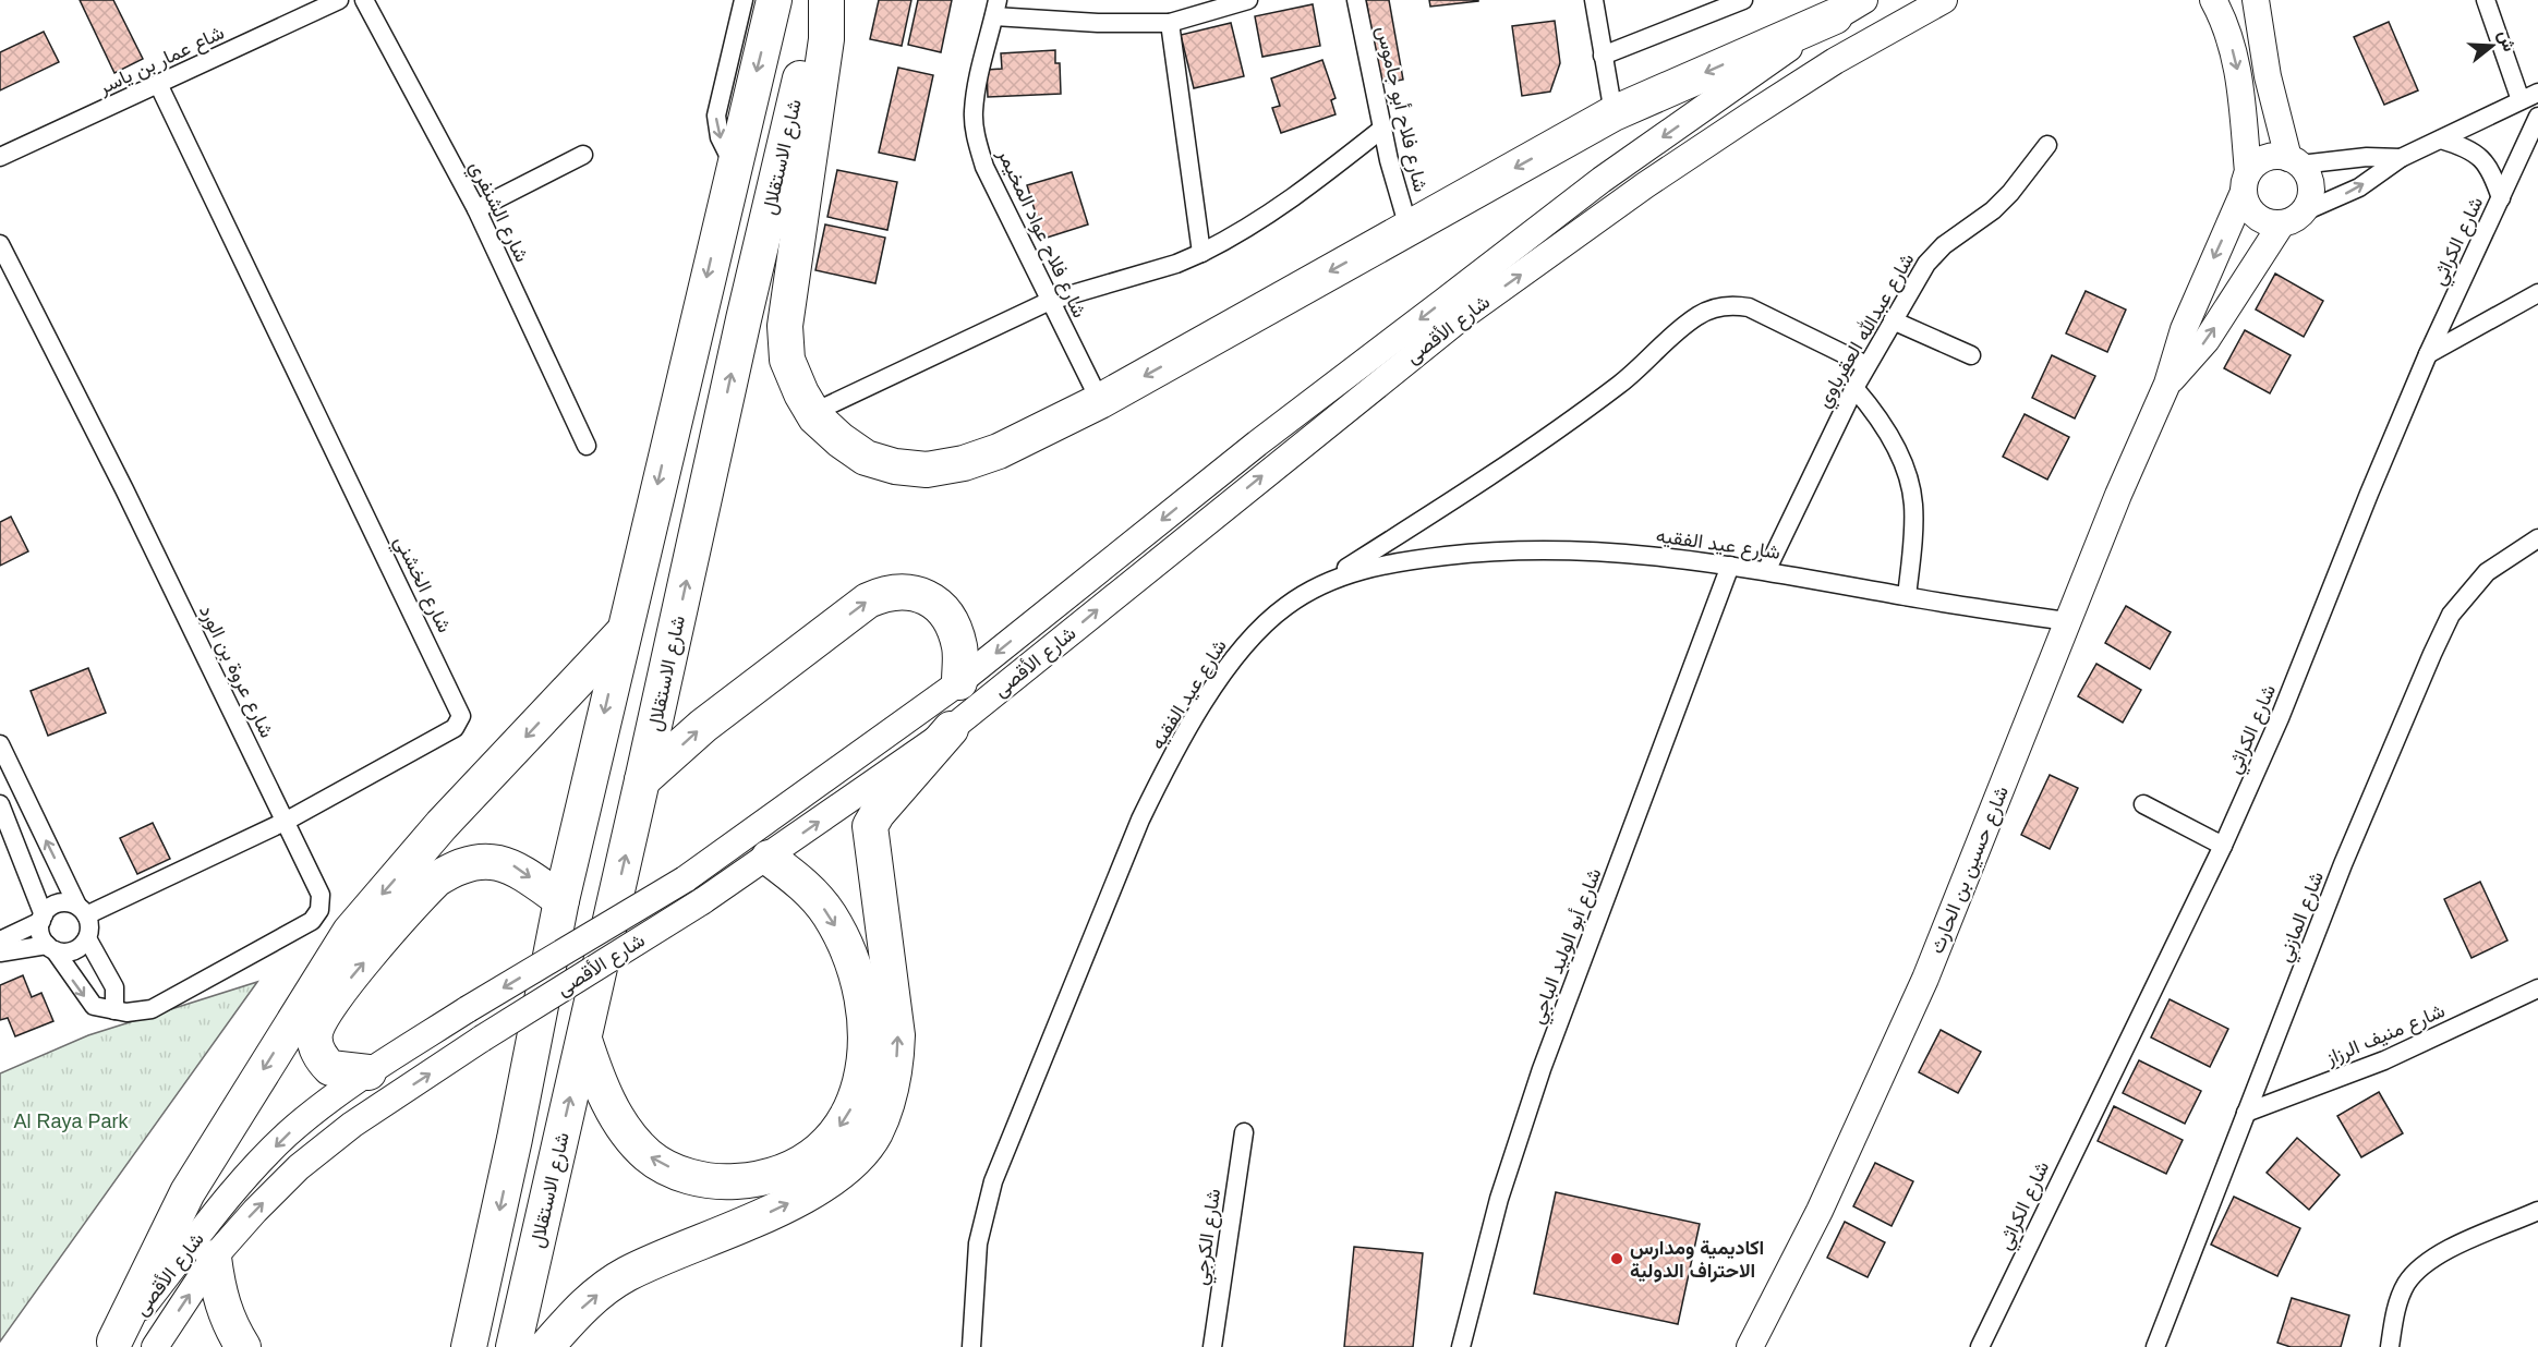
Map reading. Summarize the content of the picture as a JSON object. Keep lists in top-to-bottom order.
{
  "streets": {
    "highway": ["شارع الاستقلال"],
    "main road": ["شارع الأقصى", "شارع حسين بن الحارث"],
    "street": [
      "شاع عمار بن ياسر",
      "شارع فلاح أبو جاموس",
      "شارع الشنفري",
      "شارع فلاح عواد المخيمر",
      "شارع الكراثي",
      "شارع عبدالله العقرباوي",
      "شارع عيد الفقيه",
      "شارع الخشني",
      "شارع عروة بن الورد",
      "شارع المازني",
      "شارع أبو الوليد الباجي",
      "شارع منيف الرزاز",
      "شارع الكرجي"
    ]
  },
  "crossings": [
    ["شاع عمار بن ياسر", "شارع الخشني"],
    ["شارع عبدالله العقرباوي", "شارع عيد الفقيه"],
    ["شارع عيد الفقيه", "شارع حسين بن الحارث"],
    ["شارع عيد الفقيه", "شارع أبو الوليد الباجي"],
    ["شارع الخشني", "شارع عروة بن الورد"],
    ["شارع المازني", "شارع منيف الرزاز"]
  ],
  "parks": ["Al Raya Park"],
  "places": ["اكاديمية ومدارس الاحتراف الدولية"],
  "north": "right"
}
